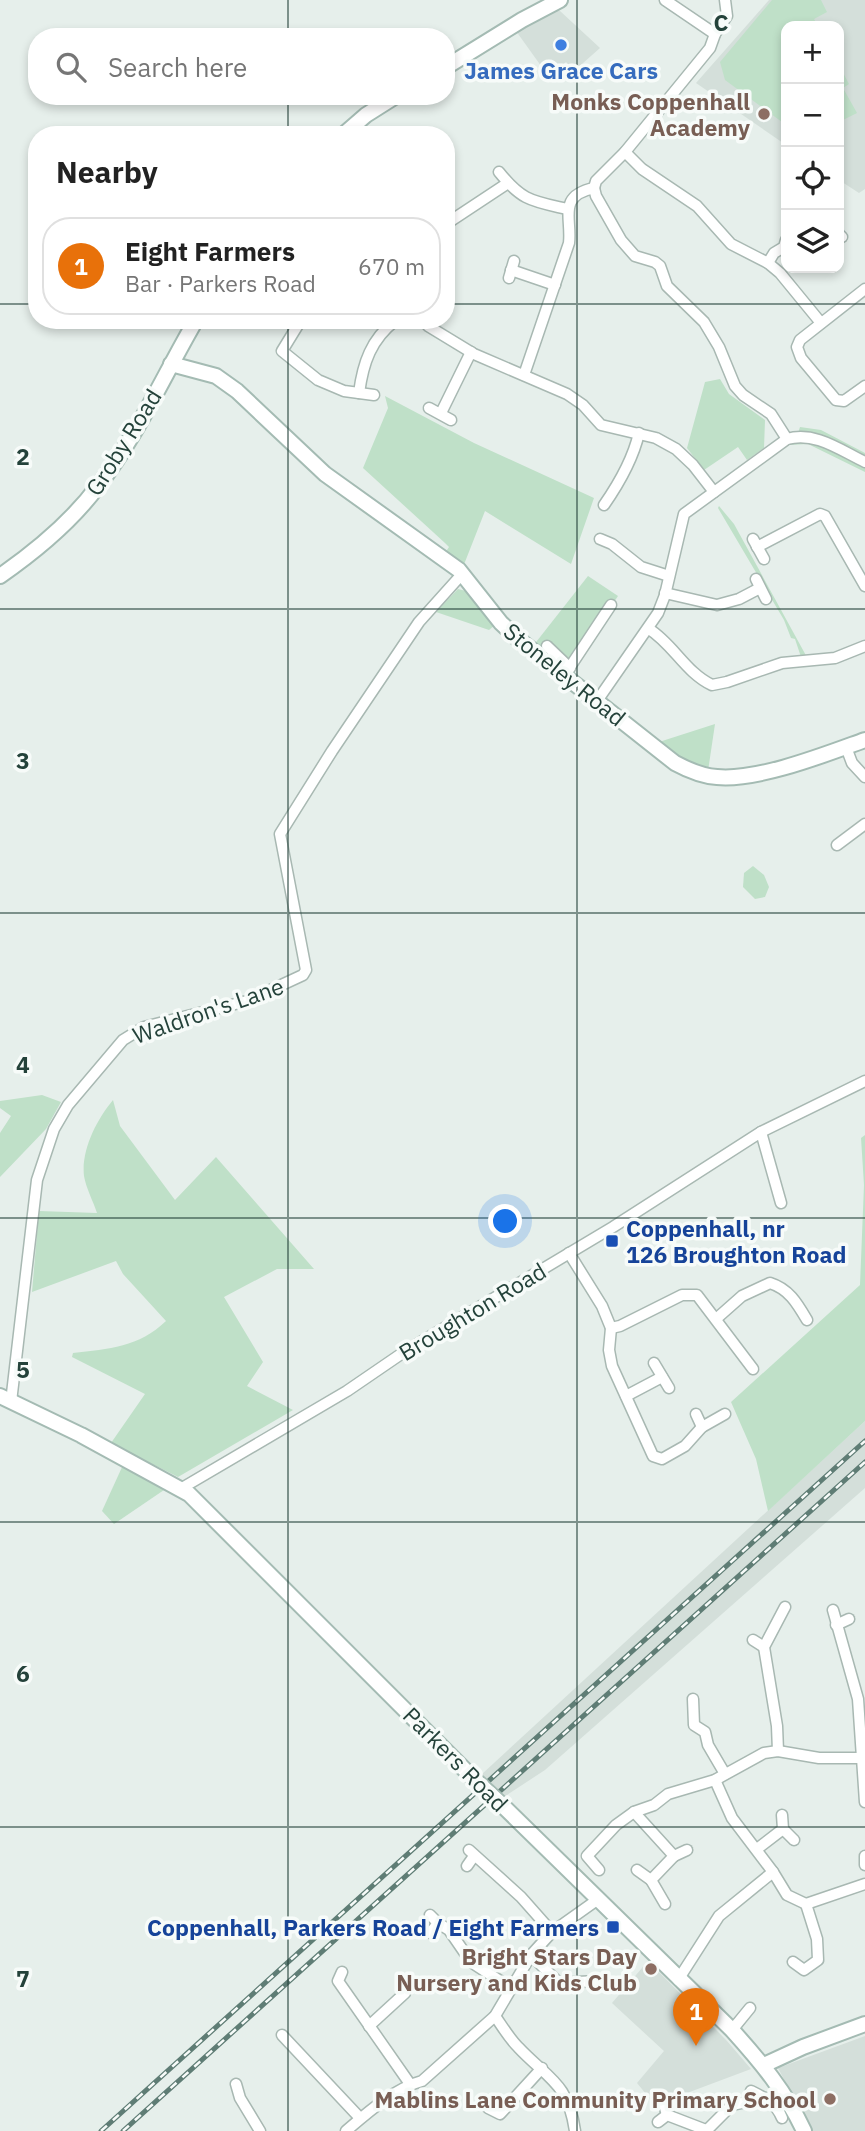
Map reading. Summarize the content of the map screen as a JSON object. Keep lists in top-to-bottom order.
{
  "streets": {
    "street": [
      "Groby Road",
      "Stoneley Road",
      "Waldron's Lane",
      "Broughton Road",
      "Parkers Road"
    ]
  },
  "crossings": [
    ["Groby Road", "Stoneley Road"],
    ["Stoneley Road", "Waldron's Lane"],
    ["Waldron's Lane", "Parkers Road"],
    ["Broughton Road", "Parkers Road"]
  ],
  "places": {
    "other": [
      "James Grace Cars",
      "Monks Coppenhall Academy",
      "Bright Stars Day Nursery and Kids Club",
      "Mablins Lane Community Primary School"
    ],
    "transit": ["Coppenhall, nr 126 Broughton Road", "Coppenhall, Parkers Road / Eight Farmers"]
  },
  "page": {
    "map_buttons": ["+", "−"],
    "search": "Search here",
    "heading": "Nearby",
    "list": [
      {
        "mark": "1",
        "name": "Eight Farmers",
        "note": "Bar · Parkers Road",
        "value": "670 m"
      }
    ],
    "pins": "1"
  },
  "grid": {
    "columns": ["C"],
    "rows": [
      "2",
      "3",
      "4",
      "5",
      "6",
      "7"
    ]
  }
}
